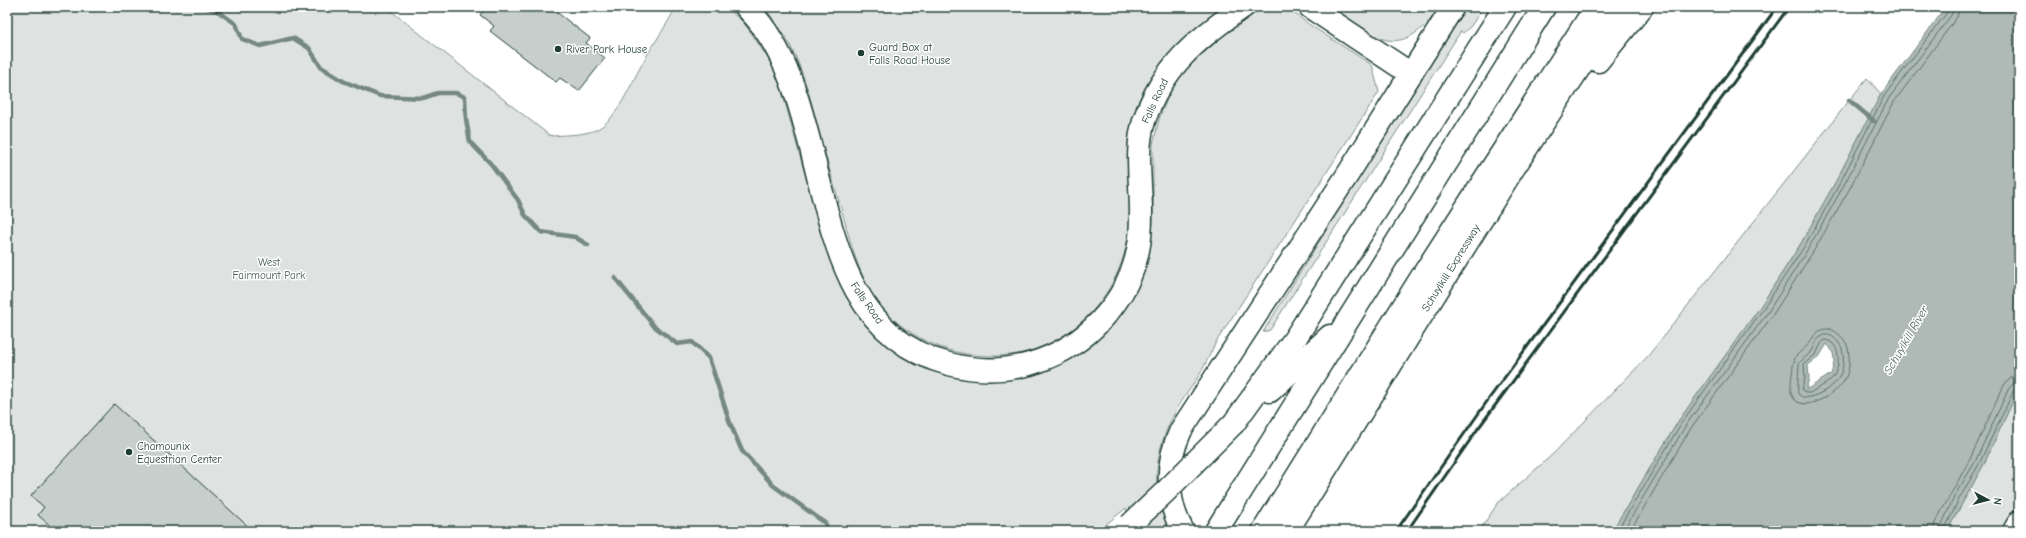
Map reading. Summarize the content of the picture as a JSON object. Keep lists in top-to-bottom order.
{
  "streets": {
    "main road": ["Falls Road", "Schuylkill Expressway"]
  },
  "water": ["Schuylkill River"],
  "parks": ["West Fairmount Park"],
  "places": ["River Park House", "Guard Box at Falls Road House", "Chamounix Equestrian Center"],
  "north": "right"
}
